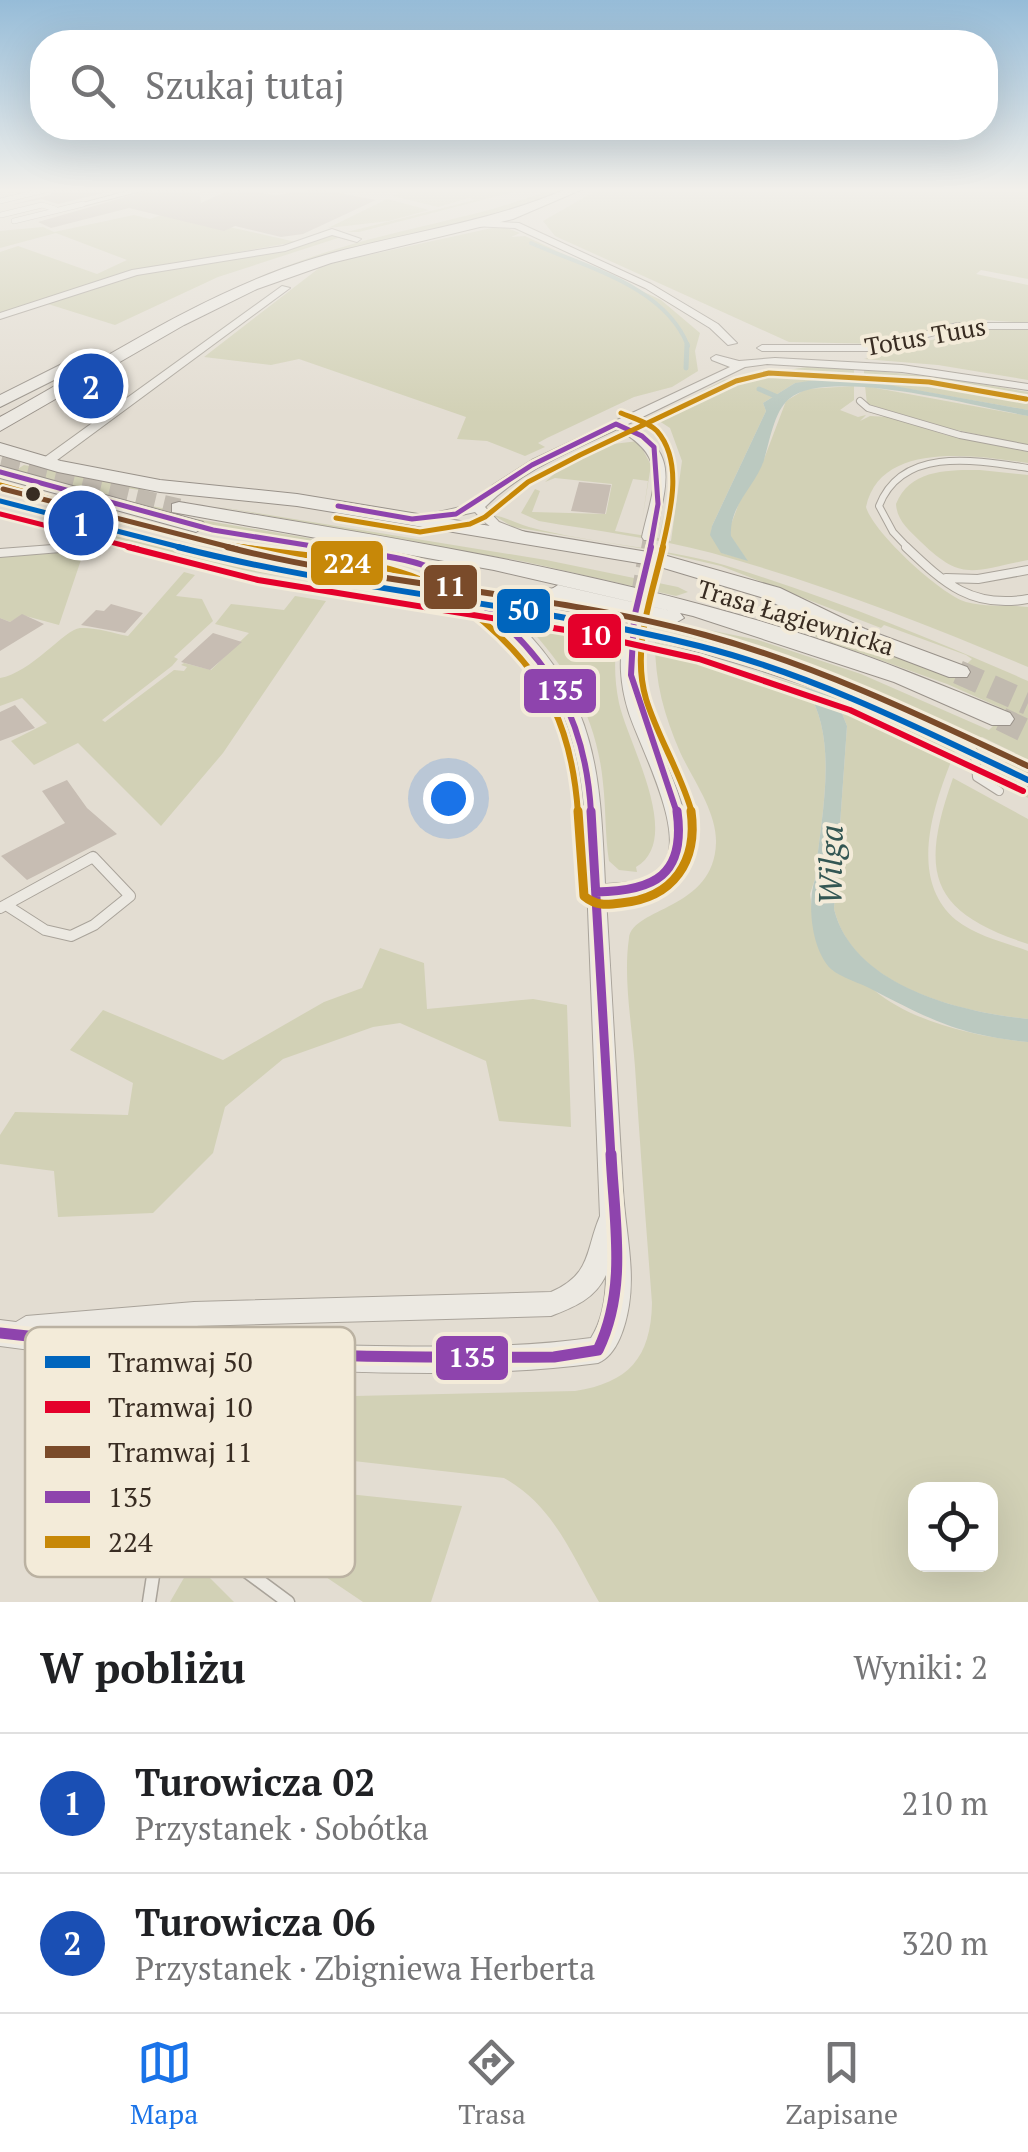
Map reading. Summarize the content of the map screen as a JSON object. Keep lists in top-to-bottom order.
{
  "streets": {
    "main road": ["Trasa Łagiewnicka"],
    "street": ["Totus Tuus"]
  },
  "water": ["Wilga"],
  "lines": [
    "transit line 224",
    "transit line 135",
    "tram line 11",
    "tram line 50",
    "tram line 10"
  ],
  "legend": [
    "Tramwaj 50",
    "Tramwaj 10",
    "Tramwaj 11",
    "135",
    "224"
  ],
  "page": {
    "search": "Szukaj tutaj",
    "pins": ["2", "1"],
    "heading": ["W pobliżu", "Wyniki: 2"],
    "list": [
      {
        "mark": "1",
        "name": "Turowicza 02",
        "note": "Przystanek · Sobótka",
        "value": "210 m"
      },
      {
        "mark": "2",
        "name": "Turowicza 06",
        "note": "Przystanek · Zbigniewa Herberta",
        "value": "320 m"
      }
    ],
    "nav": ["Mapa", "Trasa", "Zapisane"]
  }
}
